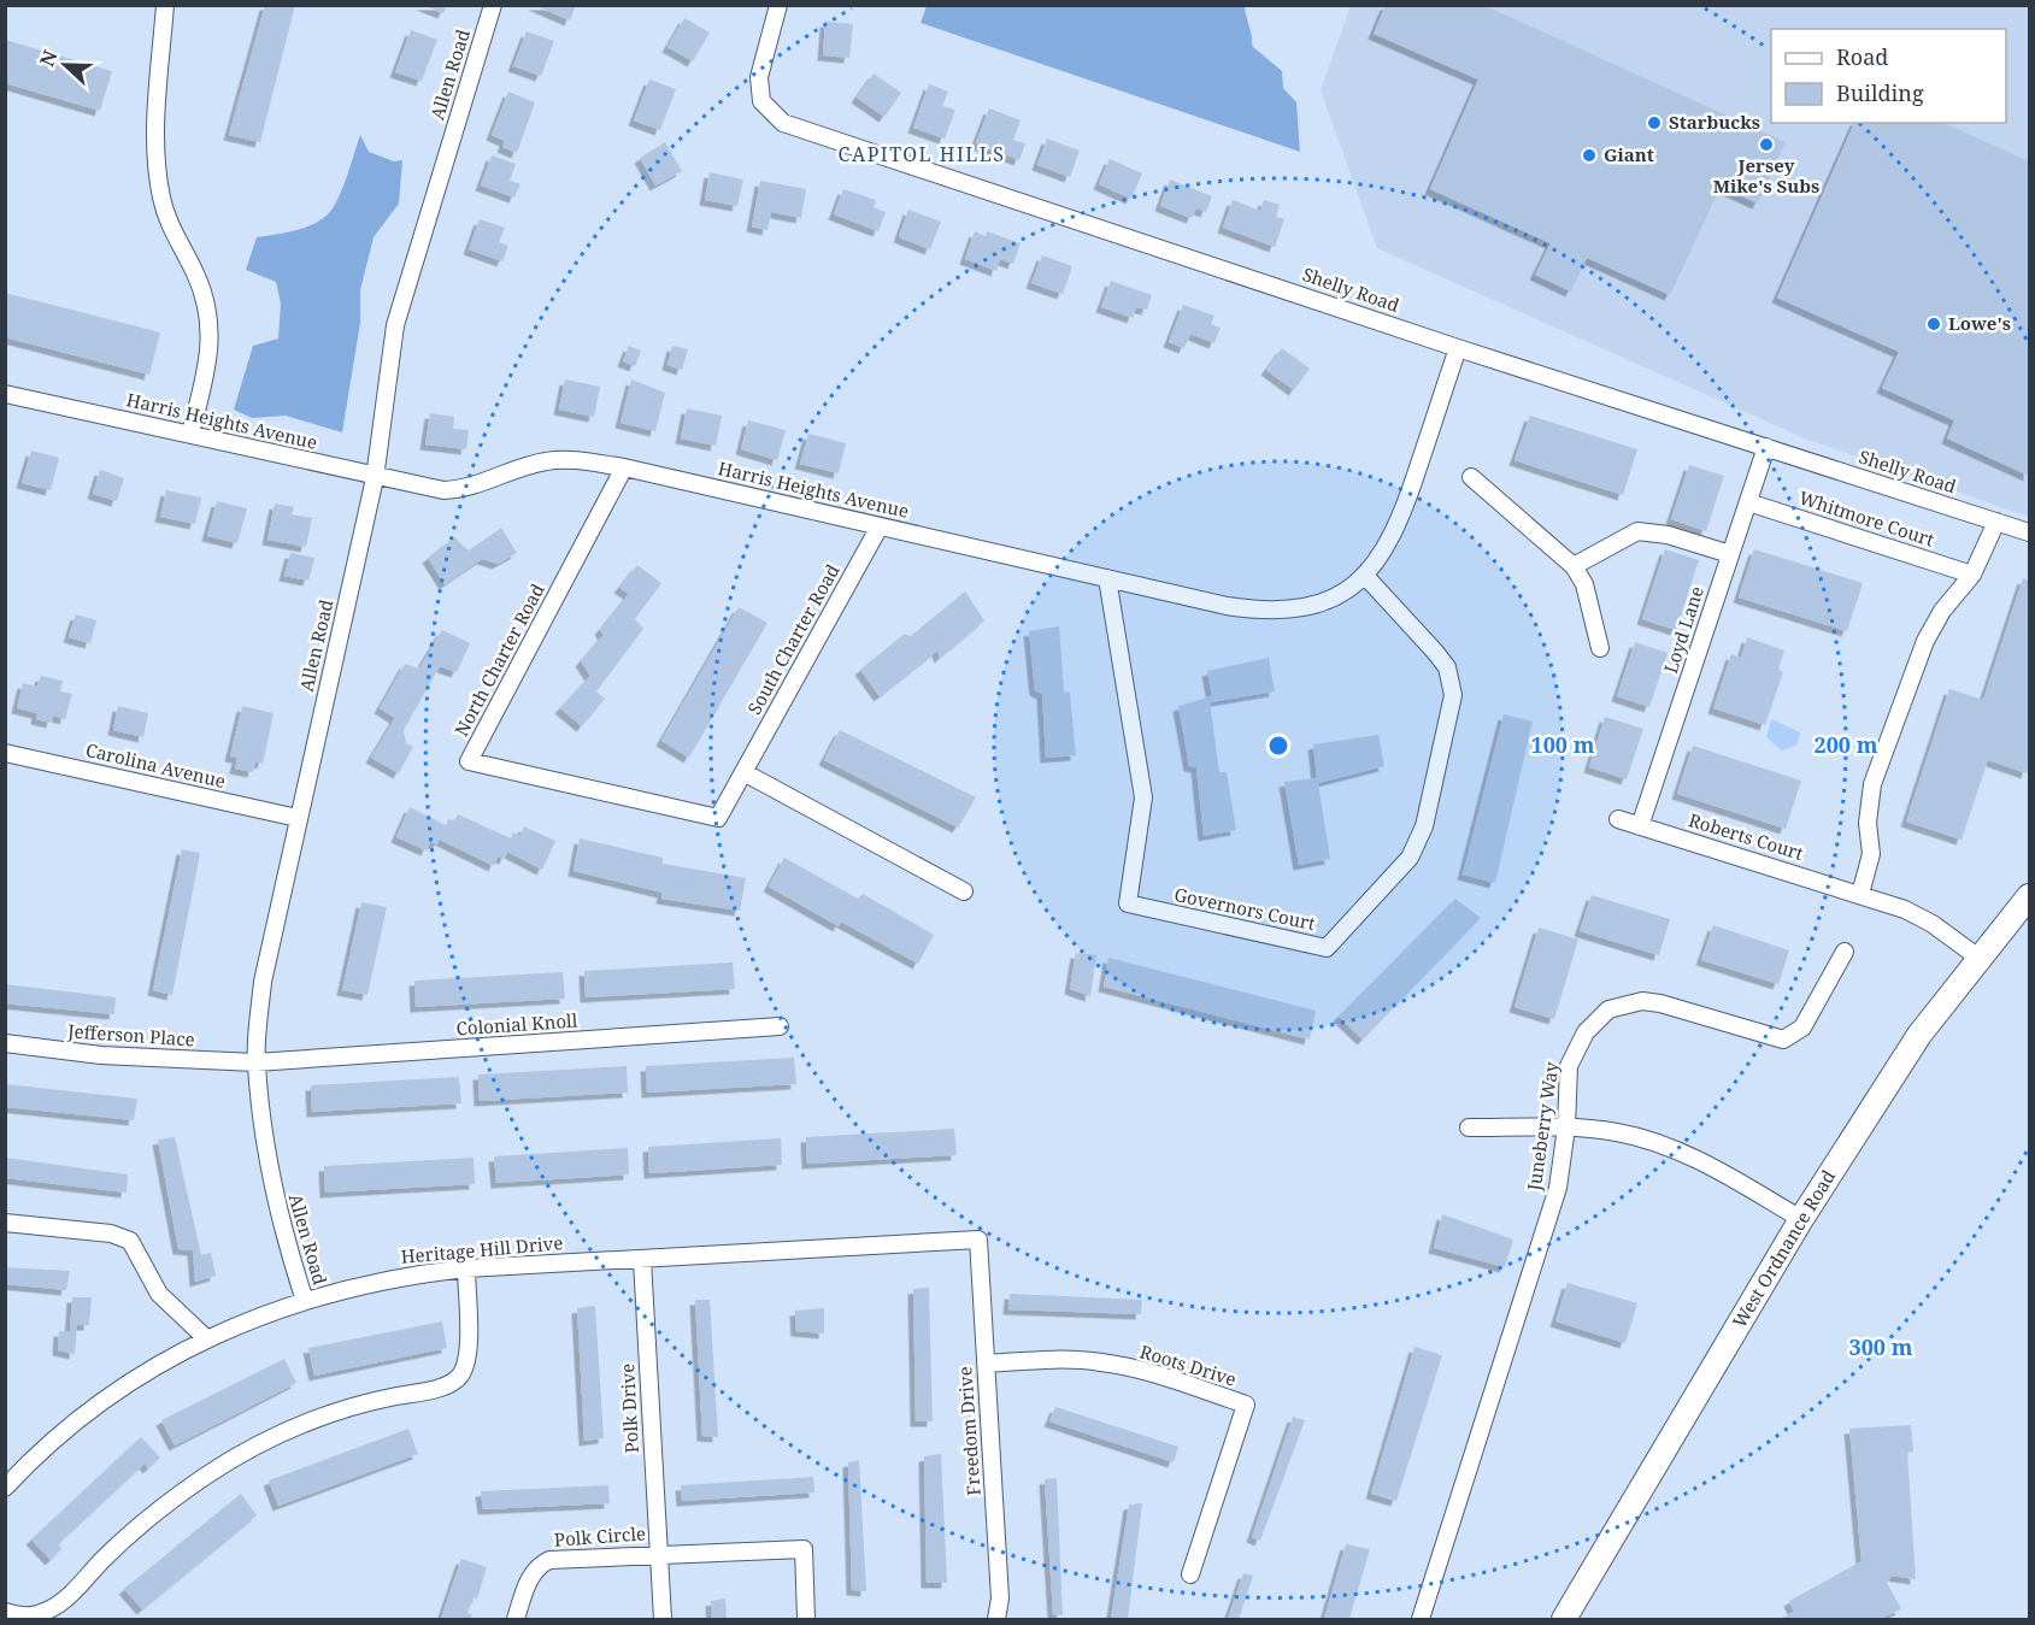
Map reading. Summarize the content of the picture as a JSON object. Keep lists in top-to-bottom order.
{
  "streets": {
    "main road": ["West Ordnance Road"],
    "street": [
      "Allen Road",
      "Shelly Road",
      "Harris Heights Avenue",
      "Whitmore Court",
      "Loyd Lane",
      "South Charter Road",
      "North Charter Road",
      "Carolina Avenue",
      "Roberts Court",
      "Governors Court",
      "Colonial Knoll",
      "Jefferson Place",
      "Juneberry Way",
      "Heritage Hill Drive",
      "Roots Drive",
      "Polk Drive",
      "Freedom Drive",
      "Polk Circle"
    ]
  },
  "crossings": [
    ["Allen Road", "Harris Heights Avenue"],
    ["Allen Road", "Carolina Avenue"],
    ["Allen Road", "Colonial Knoll"],
    ["Allen Road", "Jefferson Place"],
    ["Allen Road", "Heritage Hill Drive"],
    ["Shelly Road", "Harris Heights Avenue"],
    ["Shelly Road", "Loyd Lane"],
    ["Harris Heights Avenue", "South Charter Road"],
    ["Harris Heights Avenue", "North Charter Road"],
    ["Harris Heights Avenue", "Governors Court"],
    ["Whitmore Court", "Loyd Lane"],
    ["Loyd Lane", "Roberts Court"],
    ["South Charter Road", "North Charter Road"],
    ["Roberts Court", "West Ordnance Road"],
    ["Colonial Knoll", "Jefferson Place"],
    ["Heritage Hill Drive", "Polk Drive"],
    ["Heritage Hill Drive", "Freedom Drive"],
    ["Roots Drive", "Freedom Drive"],
    ["Polk Drive", "Polk Circle"]
  ],
  "districts": ["CAPITOL HILLS"],
  "places": [
    "Starbucks",
    "Jersey Mike's Subs",
    "Giant",
    "Lowe's"
  ],
  "legend": ["Road", "Building"],
  "north": "left",
  "rings": ["100 m", "200 m", "300 m"]
}
